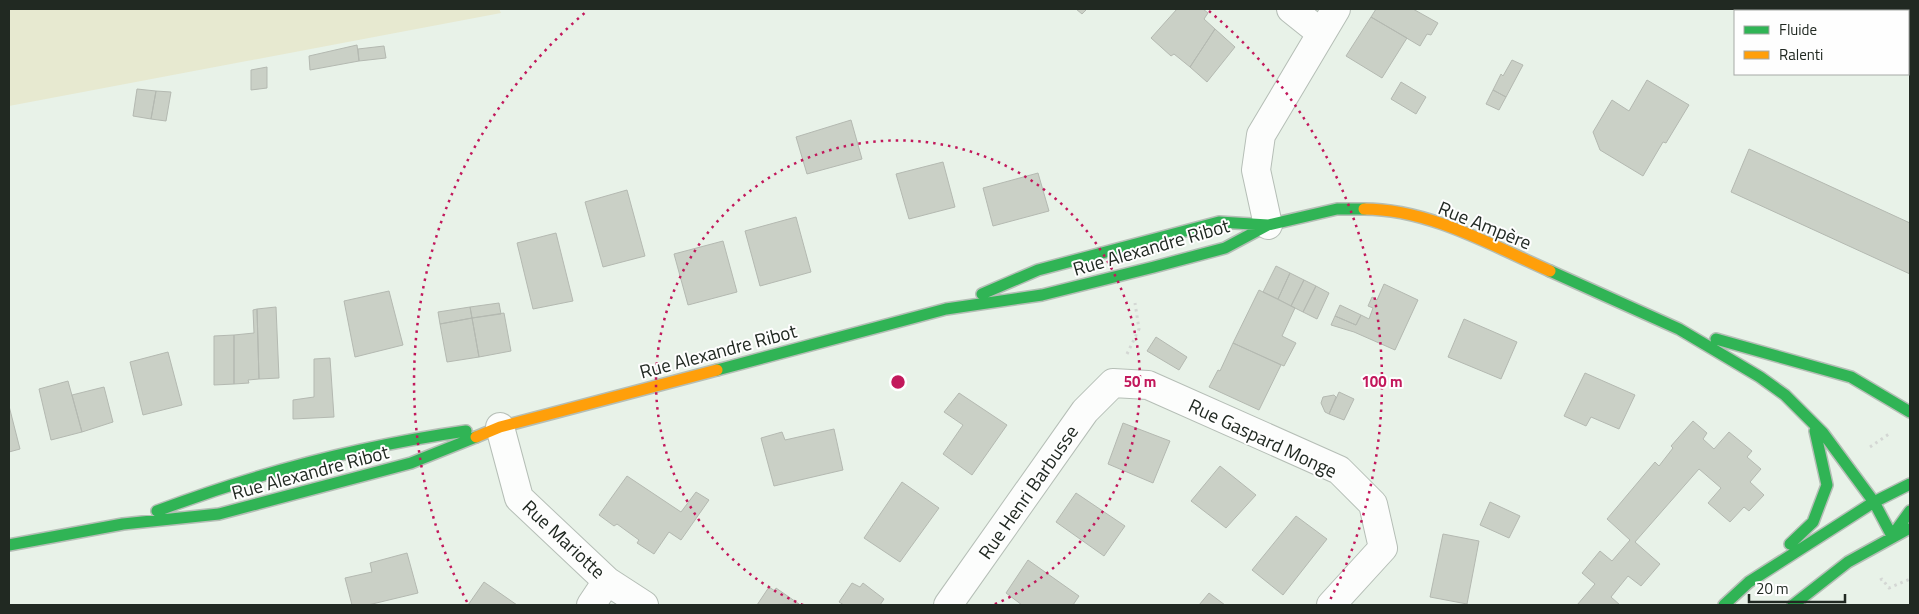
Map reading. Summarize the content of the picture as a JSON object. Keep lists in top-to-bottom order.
{
  "streets": {
    "main road": ["Rue Ampère", "Rue Alexandre Ribot"],
    "street": ["Rue Gaspard Monge", "Rue Henri Barbusse", "Rue Mariotte"]
  },
  "crossings": [
    ["Rue Ampère", "Rue Alexandre Ribot"],
    ["Rue Alexandre Ribot", "Rue Mariotte"],
    ["Rue Gaspard Monge", "Rue Henri Barbusse"]
  ],
  "legend": ["Fluide", "Ralenti"],
  "scale_bar": "20 m",
  "rings": ["50 m", "100 m"]
}
